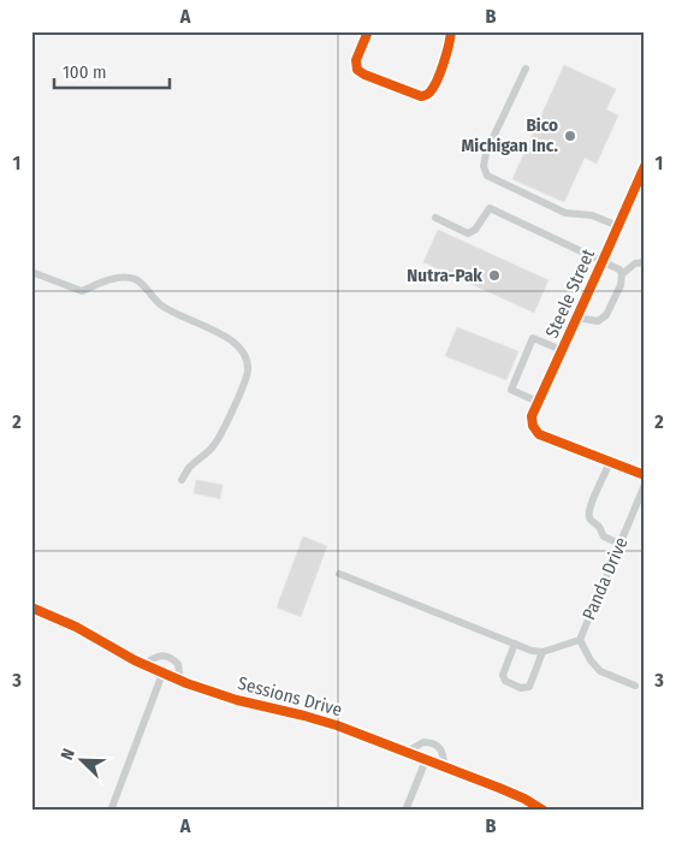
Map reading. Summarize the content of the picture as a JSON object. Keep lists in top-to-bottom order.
{
  "streets": {
    "street": ["Steele Street", "Panda Drive", "Sessions Drive"]
  },
  "places": ["Bico Michigan Inc.", "Nutra-Pak"],
  "scale_bar": "100 m",
  "north": "top left",
  "grid": {
    "columns": ["A", "B"],
    "rows": ["1", "2", "3"]
  }
}
